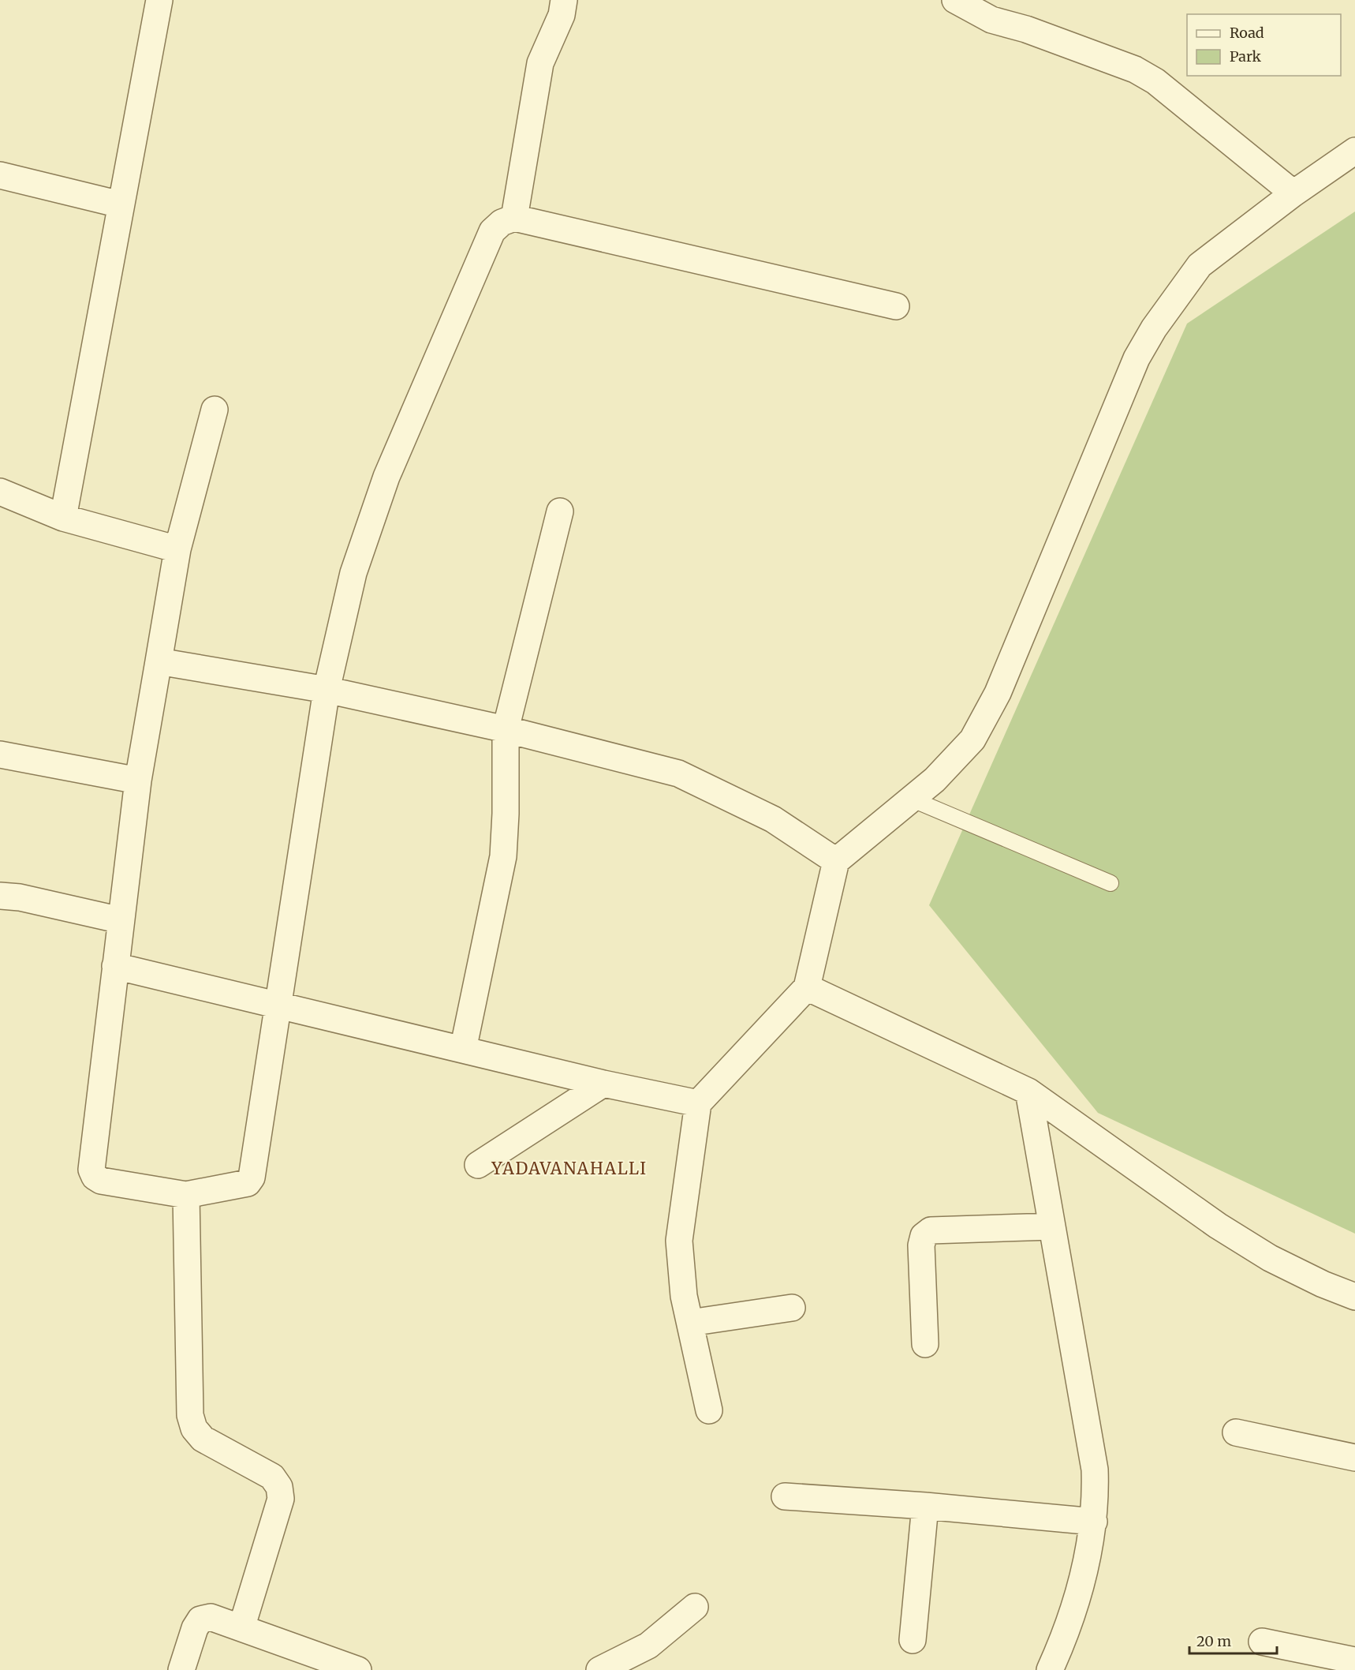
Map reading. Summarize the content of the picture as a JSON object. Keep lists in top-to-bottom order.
{
  "districts": ["YADAVANAHALLI"],
  "legend": ["Road", "Park"],
  "scale_bar": "20 m"
}
